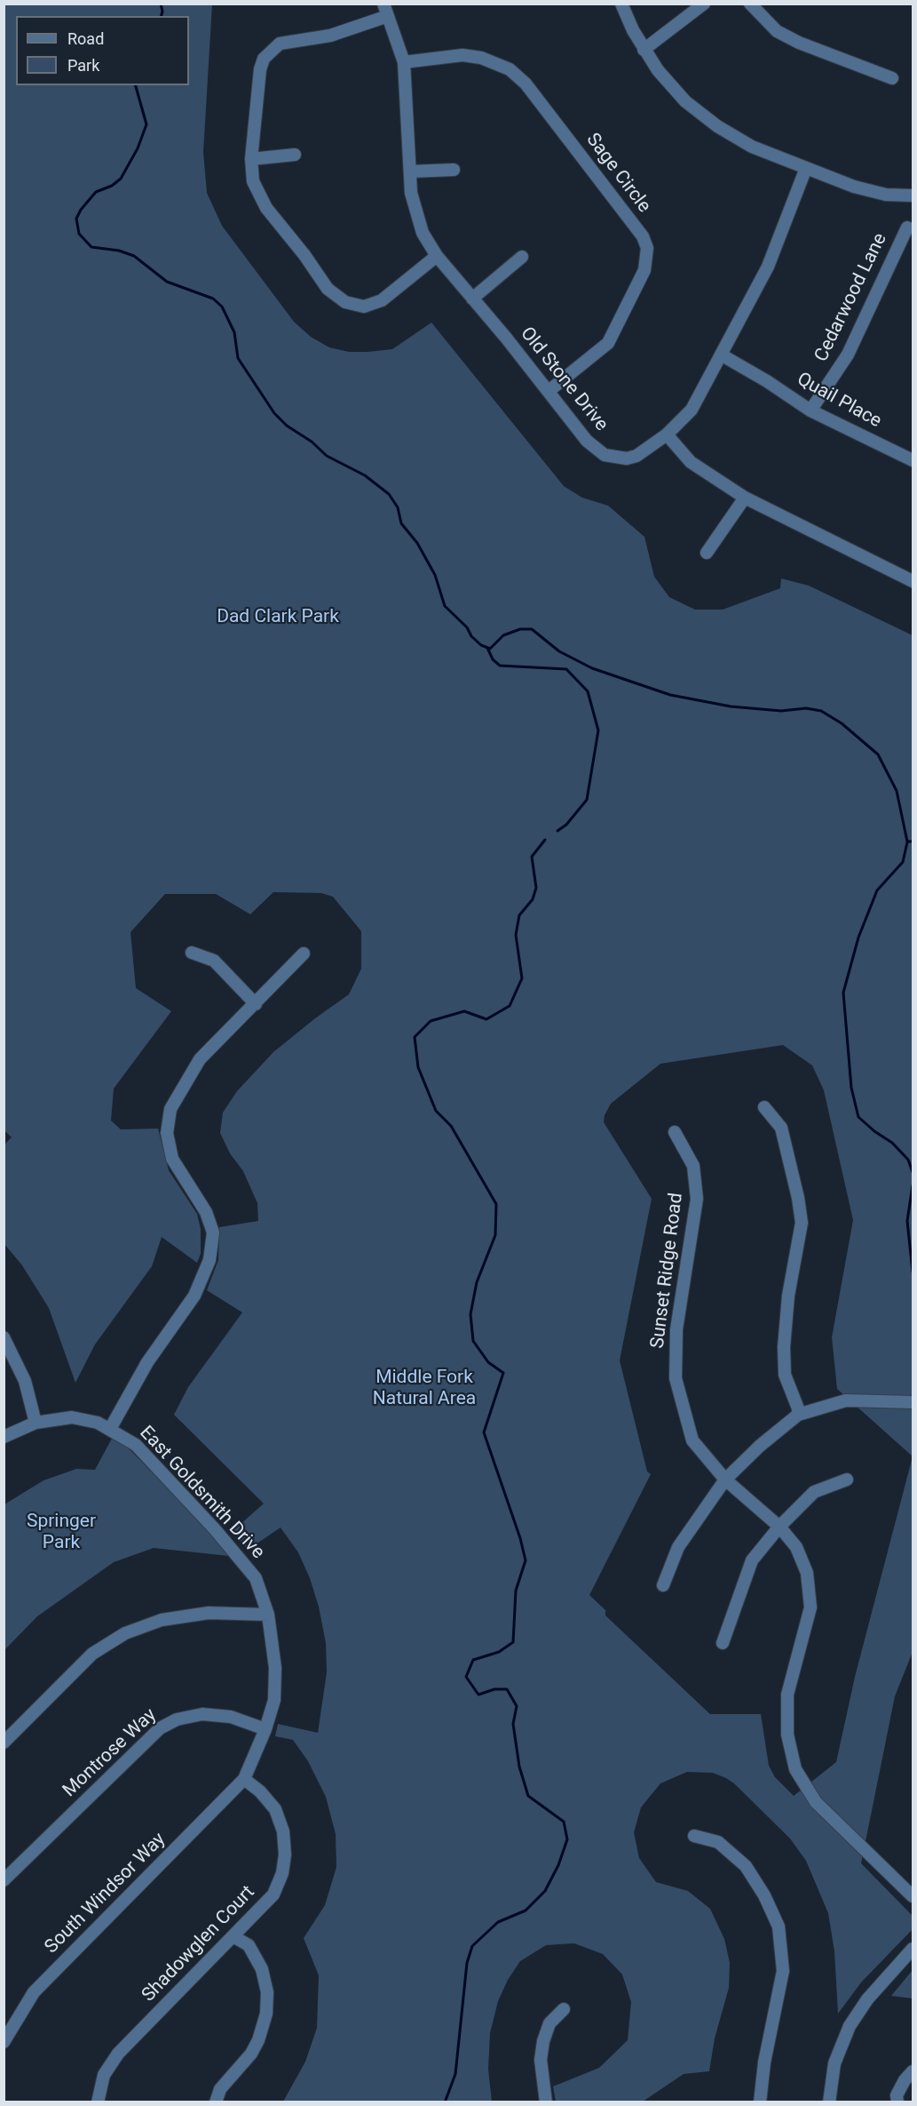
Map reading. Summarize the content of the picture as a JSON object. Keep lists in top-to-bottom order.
{
  "streets": {
    "street": [
      "Sage Circle",
      "Cedarwood Lane",
      "Old Stone Drive",
      "Quail Place",
      "Sunset Ridge Road",
      "East Goldsmith Drive",
      "Montrose Way",
      "South Windsor Way",
      "Shadowglen Court"
    ]
  },
  "crossings": [
    ["Sage Circle", "Old Stone Drive"],
    ["Cedarwood Lane", "Quail Place"],
    ["Old Stone Drive", "Quail Place"],
    ["East Goldsmith Drive", "Montrose Way"],
    ["East Goldsmith Drive", "South Windsor Way"],
    ["East Goldsmith Drive", "Shadowglen Court"],
    ["South Windsor Way", "Shadowglen Court"]
  ],
  "parks": ["Dad Clark Park", "Middle Fork Natural Area", "Springer Park"],
  "legend": ["Road", "Park"]
}
